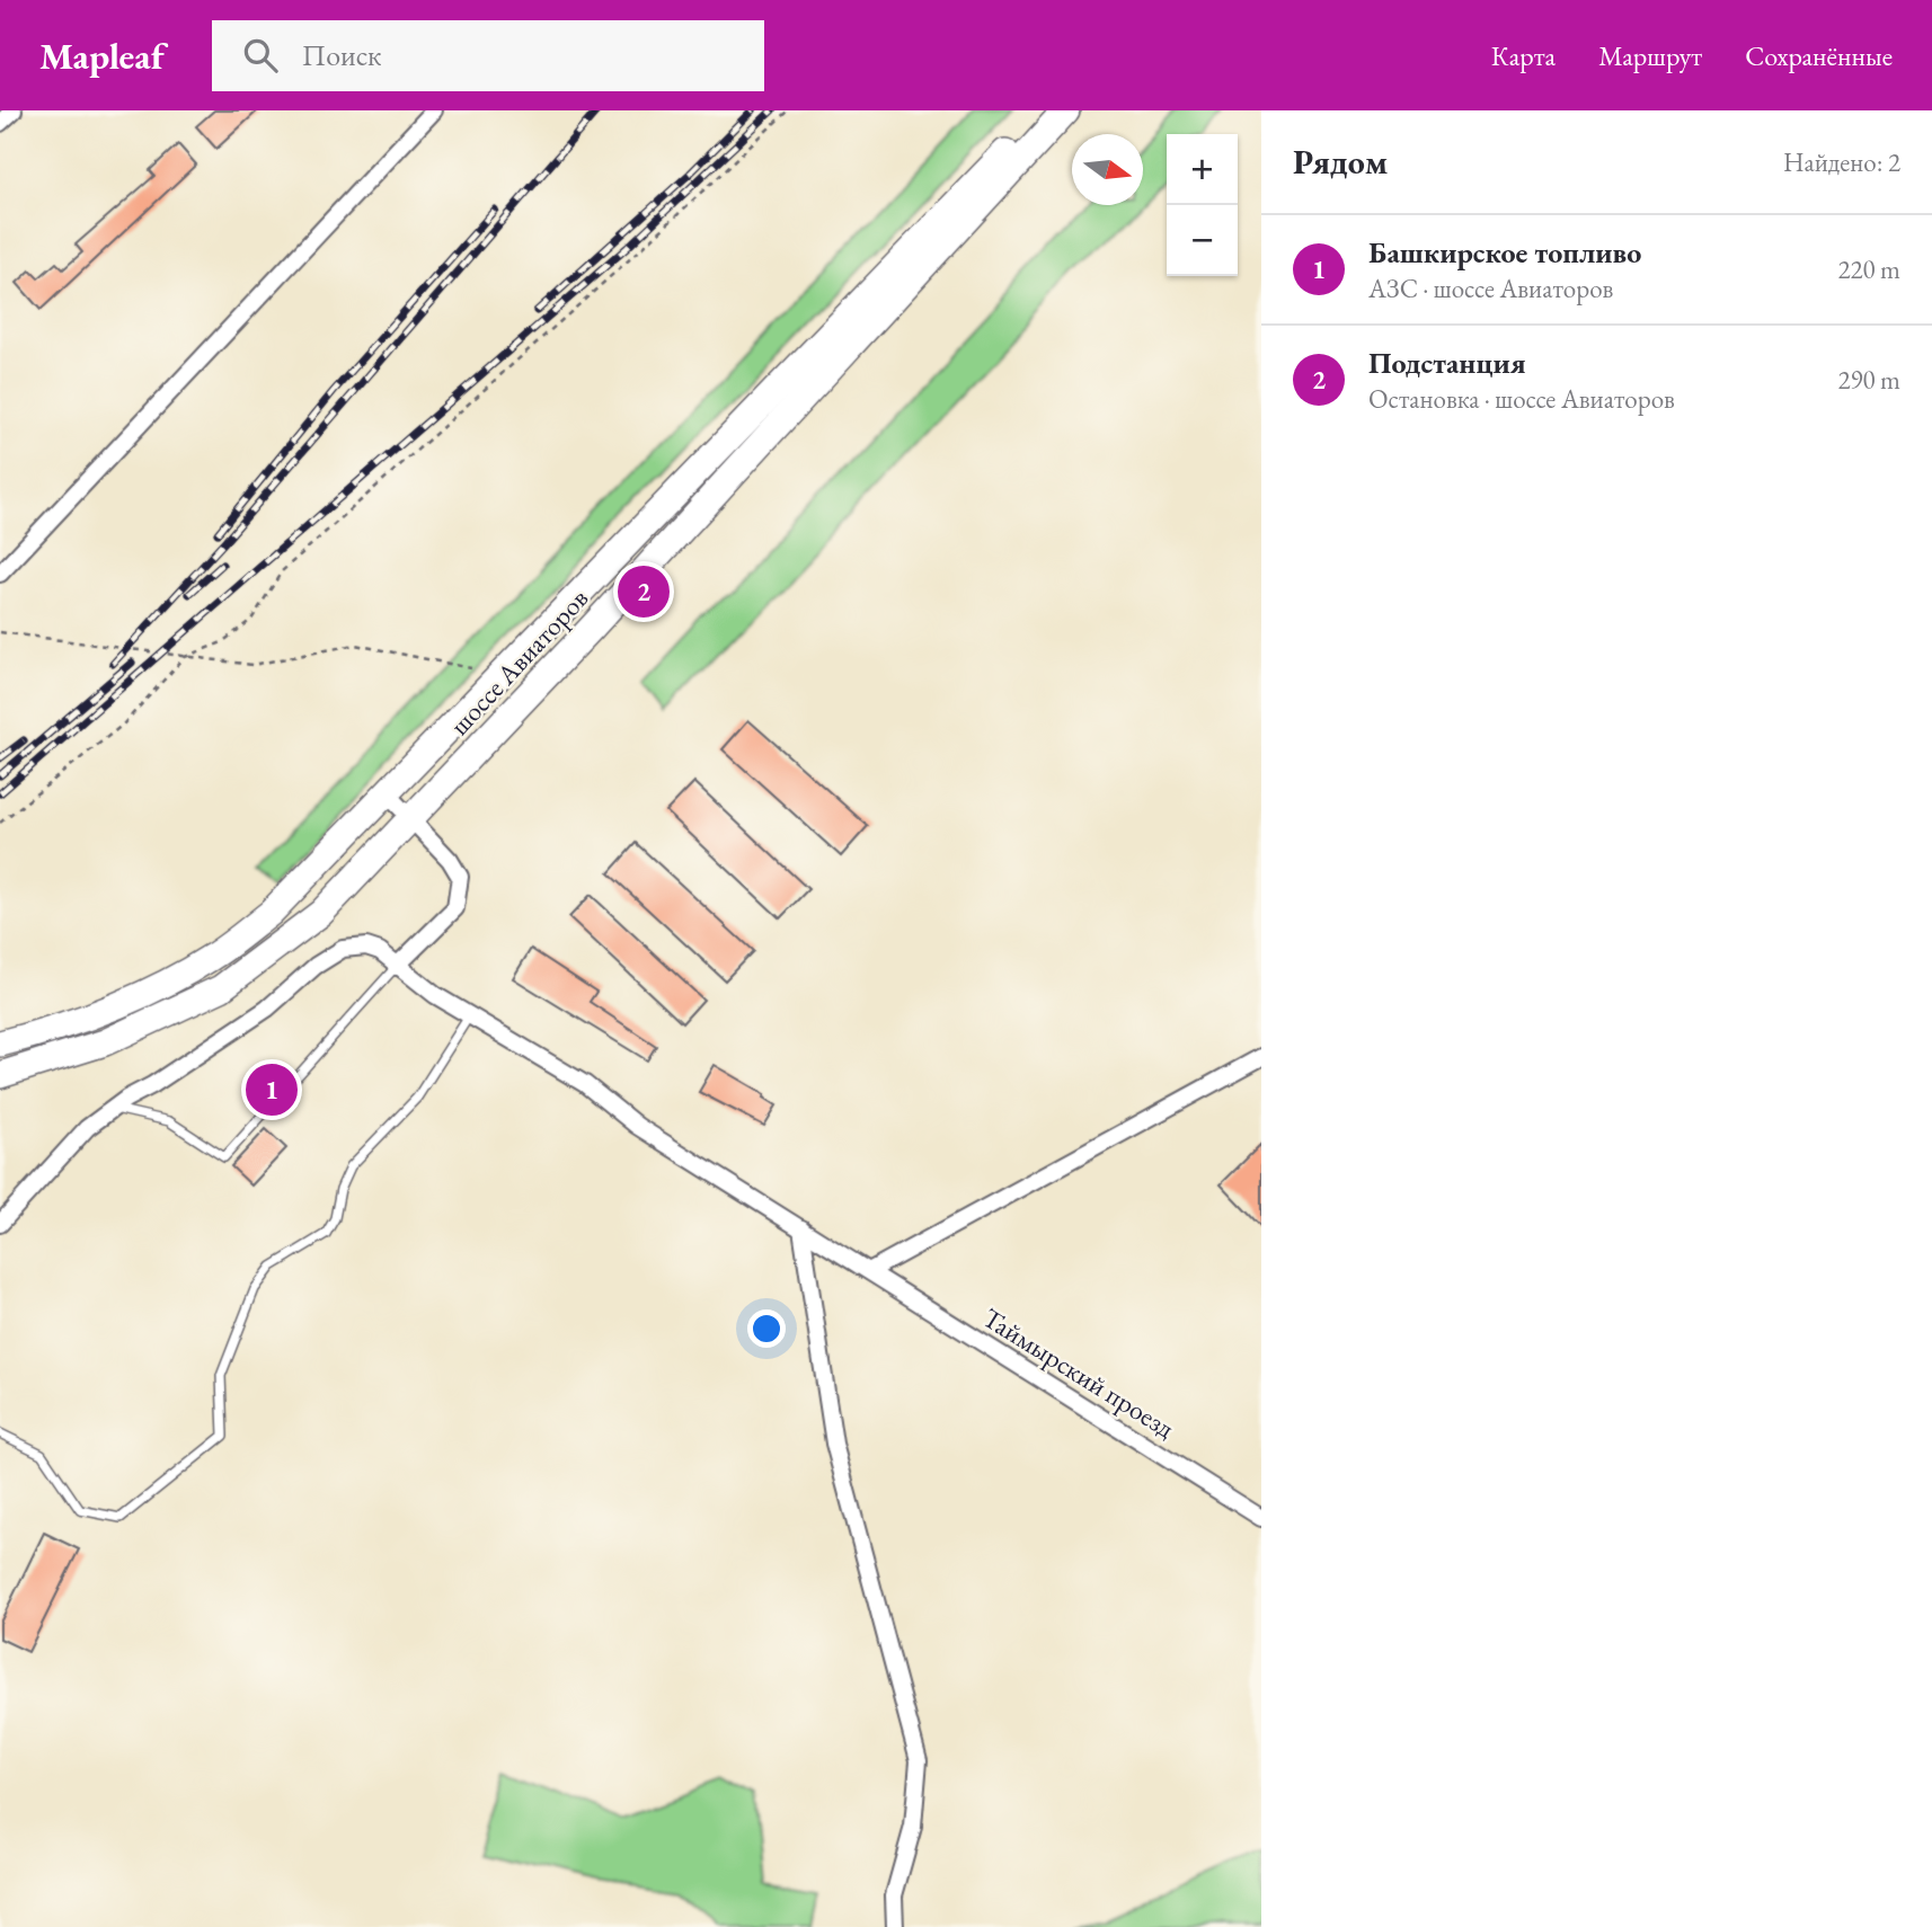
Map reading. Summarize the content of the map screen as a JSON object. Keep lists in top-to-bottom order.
{
  "streets": {
    "main road": ["шоссе Авиаторов"],
    "street": ["Таймырский проезд"]
  },
  "north": "right",
  "page": {
    "header": "Mapleaf",
    "search": "Поиск",
    "nav": ["Карта", "Маршрут", "Сохранённые"],
    "heading": ["Рядом", "Найдено: 2"],
    "map_buttons": ["+", "−"],
    "list": [
      {
        "mark": "1",
        "name": "Башкирское топливо",
        "note": "АЗС · шоссе Авиаторов",
        "value": "220 m"
      },
      {
        "mark": "2",
        "name": "Подстанция",
        "note": "Остановка · шоссе Авиаторов",
        "value": "290 m"
      }
    ],
    "pins": ["2", "1"]
  }
}
